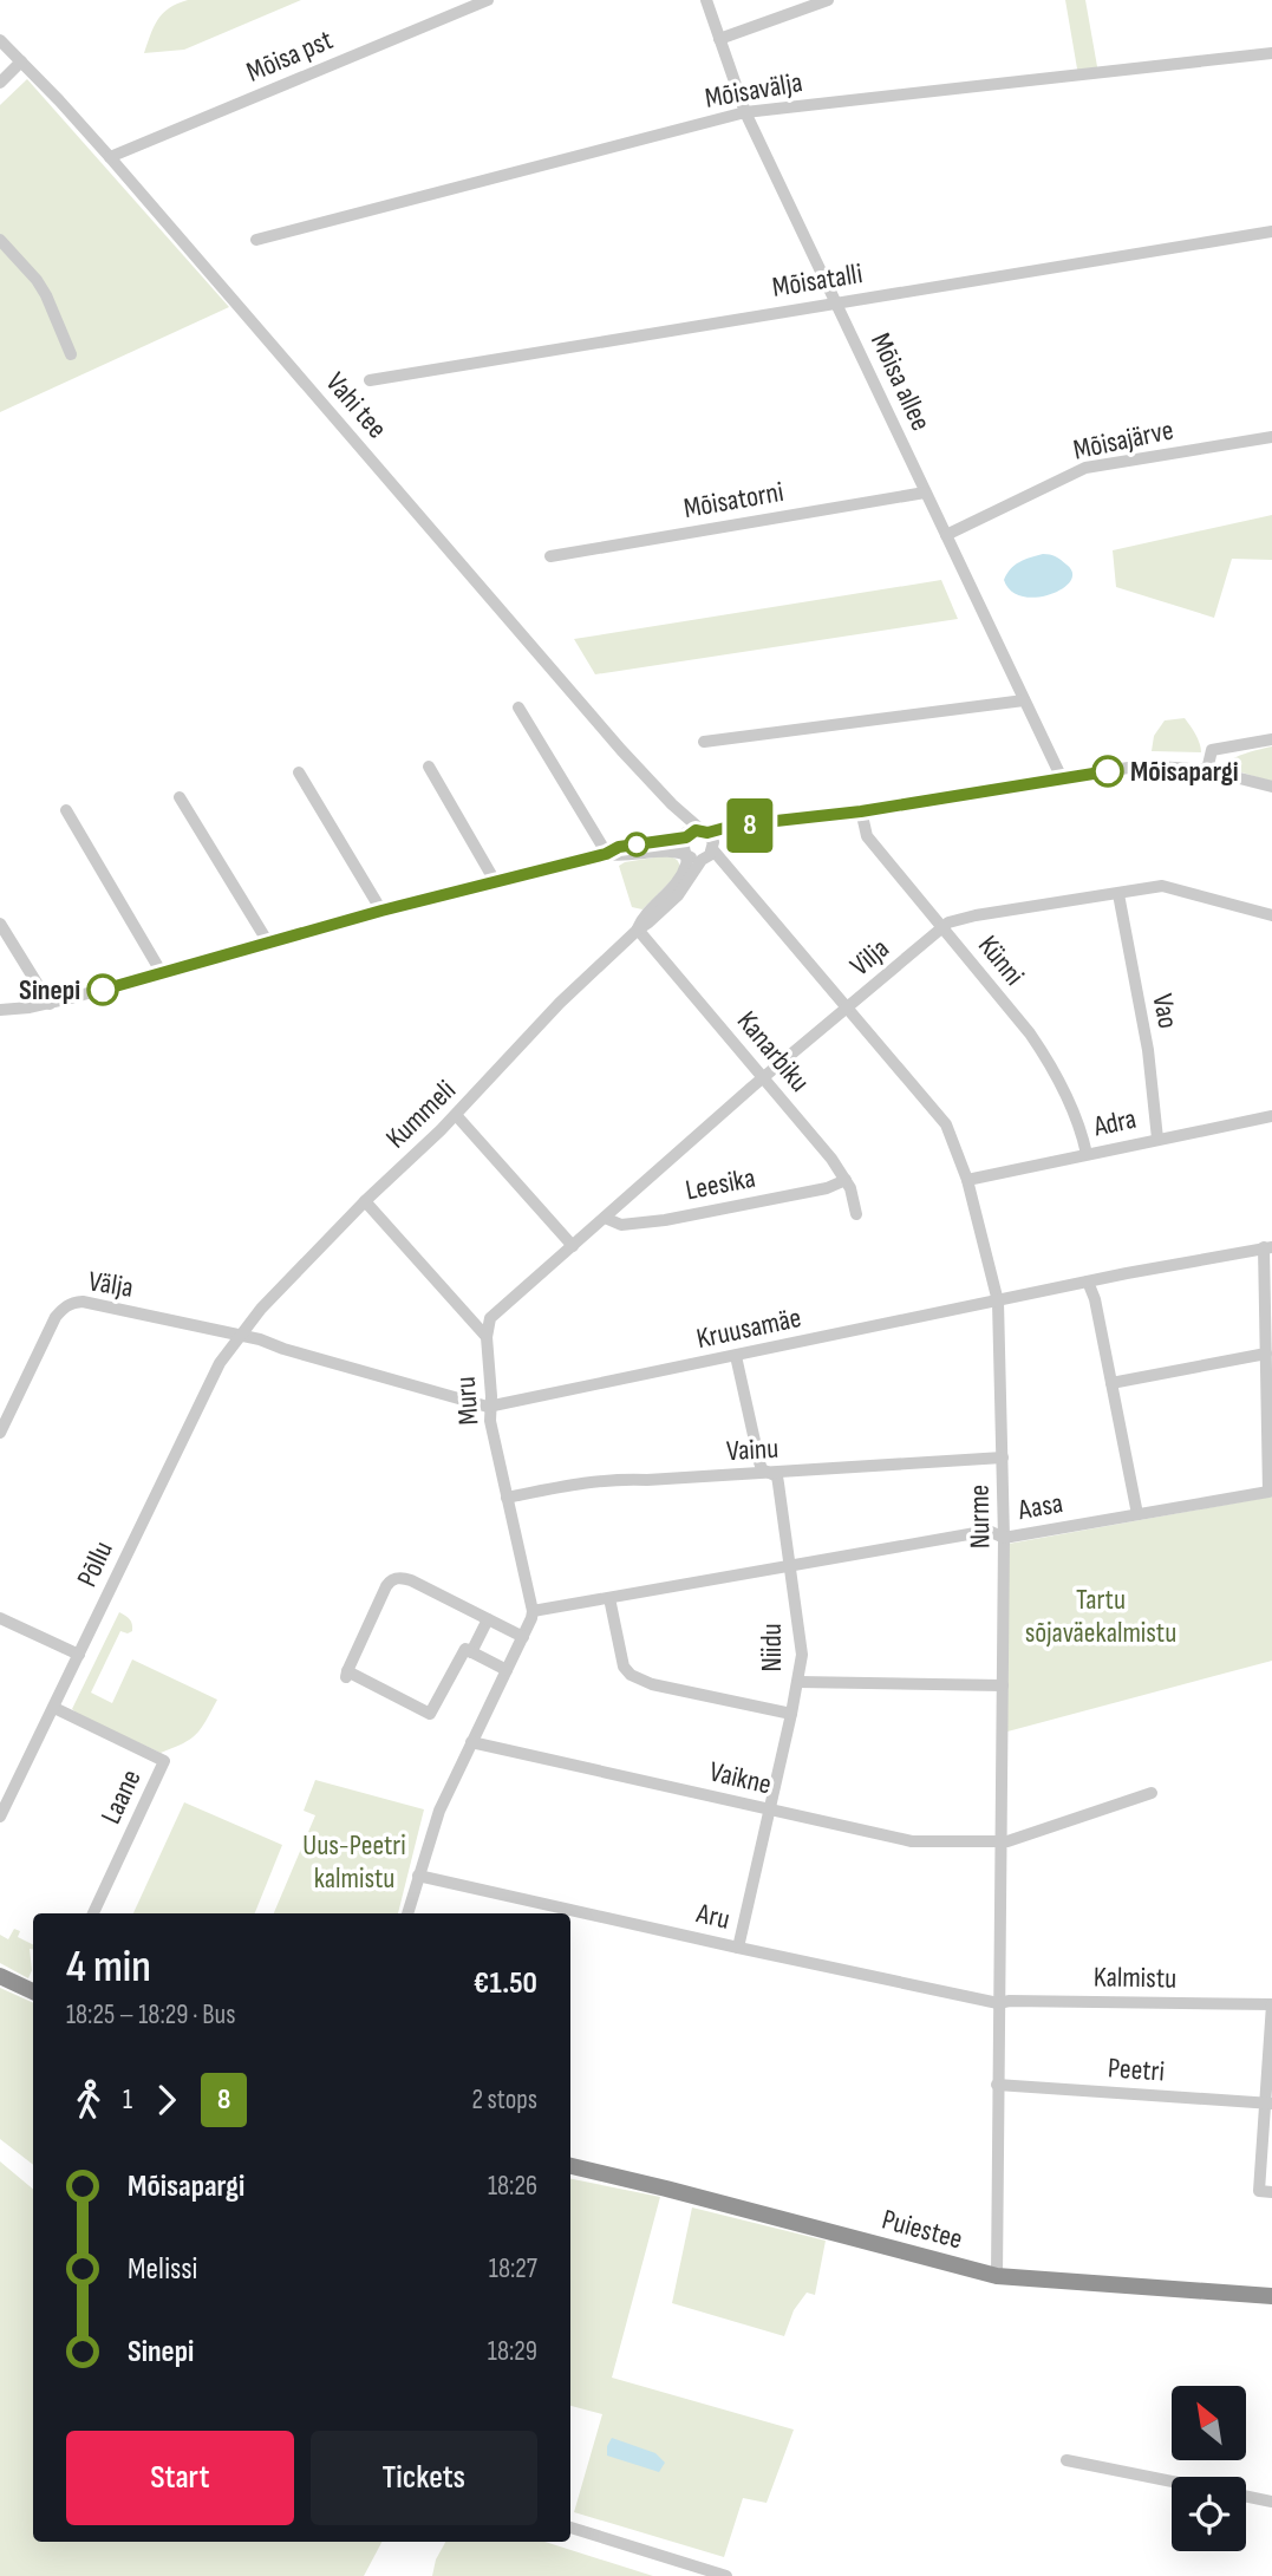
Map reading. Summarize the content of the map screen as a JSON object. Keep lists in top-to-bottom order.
{
  "streets": {
    "highway": ["Puiestee"],
    "street": [
      "Mõisa pst",
      "Mõisavälja",
      "Mõisatalli",
      "Mõisa allee",
      "Vahi tee",
      "Mõisajärve",
      "Mõisatorni",
      "Vilja",
      "Künni",
      "Vao",
      "Kanarbiku",
      "Kummeli",
      "Adra",
      "Leesika",
      "Välja",
      "Kruusamäe",
      "Muru",
      "Vainu",
      "Aasa",
      "Nurme",
      "Põllu",
      "Niidu",
      "Vaikne",
      "Laane",
      "Aru",
      "Kalmistu",
      "Peetri"
    ]
  },
  "crossings": [
    ["Mõisa pst", "Vahi tee"],
    ["Mõisavälja", "Mõisa allee"],
    ["Mõisatalli", "Mõisa allee"],
    ["Mõisa allee", "Mõisajärve"],
    ["Mõisa allee", "Mõisatorni"],
    ["Vahi tee", "Kummeli"],
    ["Vahi tee", "Nurme"],
    ["Vilja", "Künni"],
    ["Vilja", "Vao"],
    ["Vilja", "Kanarbiku"],
    ["Vilja", "Leesika"],
    ["Vilja", "Muru"],
    ["Vilja", "Nurme"],
    ["Künni", "Adra"],
    ["Vao", "Adra"],
    ["Kanarbiku", "Kummeli"],
    ["Kanarbiku", "Leesika"],
    ["Kummeli", "Välja"],
    ["Kummeli", "Kruusamäe"],
    ["Kummeli", "Muru"],
    ["Kummeli", "Nurme"],
    ["Kummeli", "Põllu"],
    ["Adra", "Nurme"],
    ["Välja", "Kruusamäe"],
    ["Välja", "Põllu"],
    ["Kruusamäe", "Muru"],
    ["Kruusamäe", "Aasa"],
    ["Kruusamäe", "Nurme"],
    ["Kruusamäe", "Põllu"],
    ["Kruusamäe", "Niidu"],
    ["Muru", "Vainu"],
    ["Muru", "Aasa"],
    ["Vainu", "Nurme"],
    ["Vainu", "Niidu"],
    ["Aasa", "Nurme"],
    ["Aasa", "Niidu"],
    ["Nurme", "Vaikne"],
    ["Nurme", "Aru"],
    ["Nurme", "Kalmistu"],
    ["Nurme", "Peetri"],
    ["Nurme", "Puiestee"],
    ["Põllu", "Laane"],
    ["Niidu", "Vaikne"],
    ["Niidu", "Aru"],
    ["Aru", "Kalmistu"]
  ],
  "parks": ["Tartu sõjaväekalmistu", "Uus-Peetri kalmistu"],
  "places": ["Mõisapargi", "Sinepi"],
  "lines": ["bus line 8"],
  "north": "top left",
  "page": {
    "on_map": "8",
    "heading": ["4 min", "18:25 – 18:29 · Bus", "€1.50"],
    "legs": ["1", "8", "2 stops"],
    "list": [
      {
        "name": "Mõisapargi",
        "value": "18:26"
      },
      {
        "name": "Melissi",
        "value": "18:27"
      },
      {
        "name": "Sinepi",
        "value": "18:29"
      }
    ],
    "buttons": ["Start", "Tickets"]
  }
}
